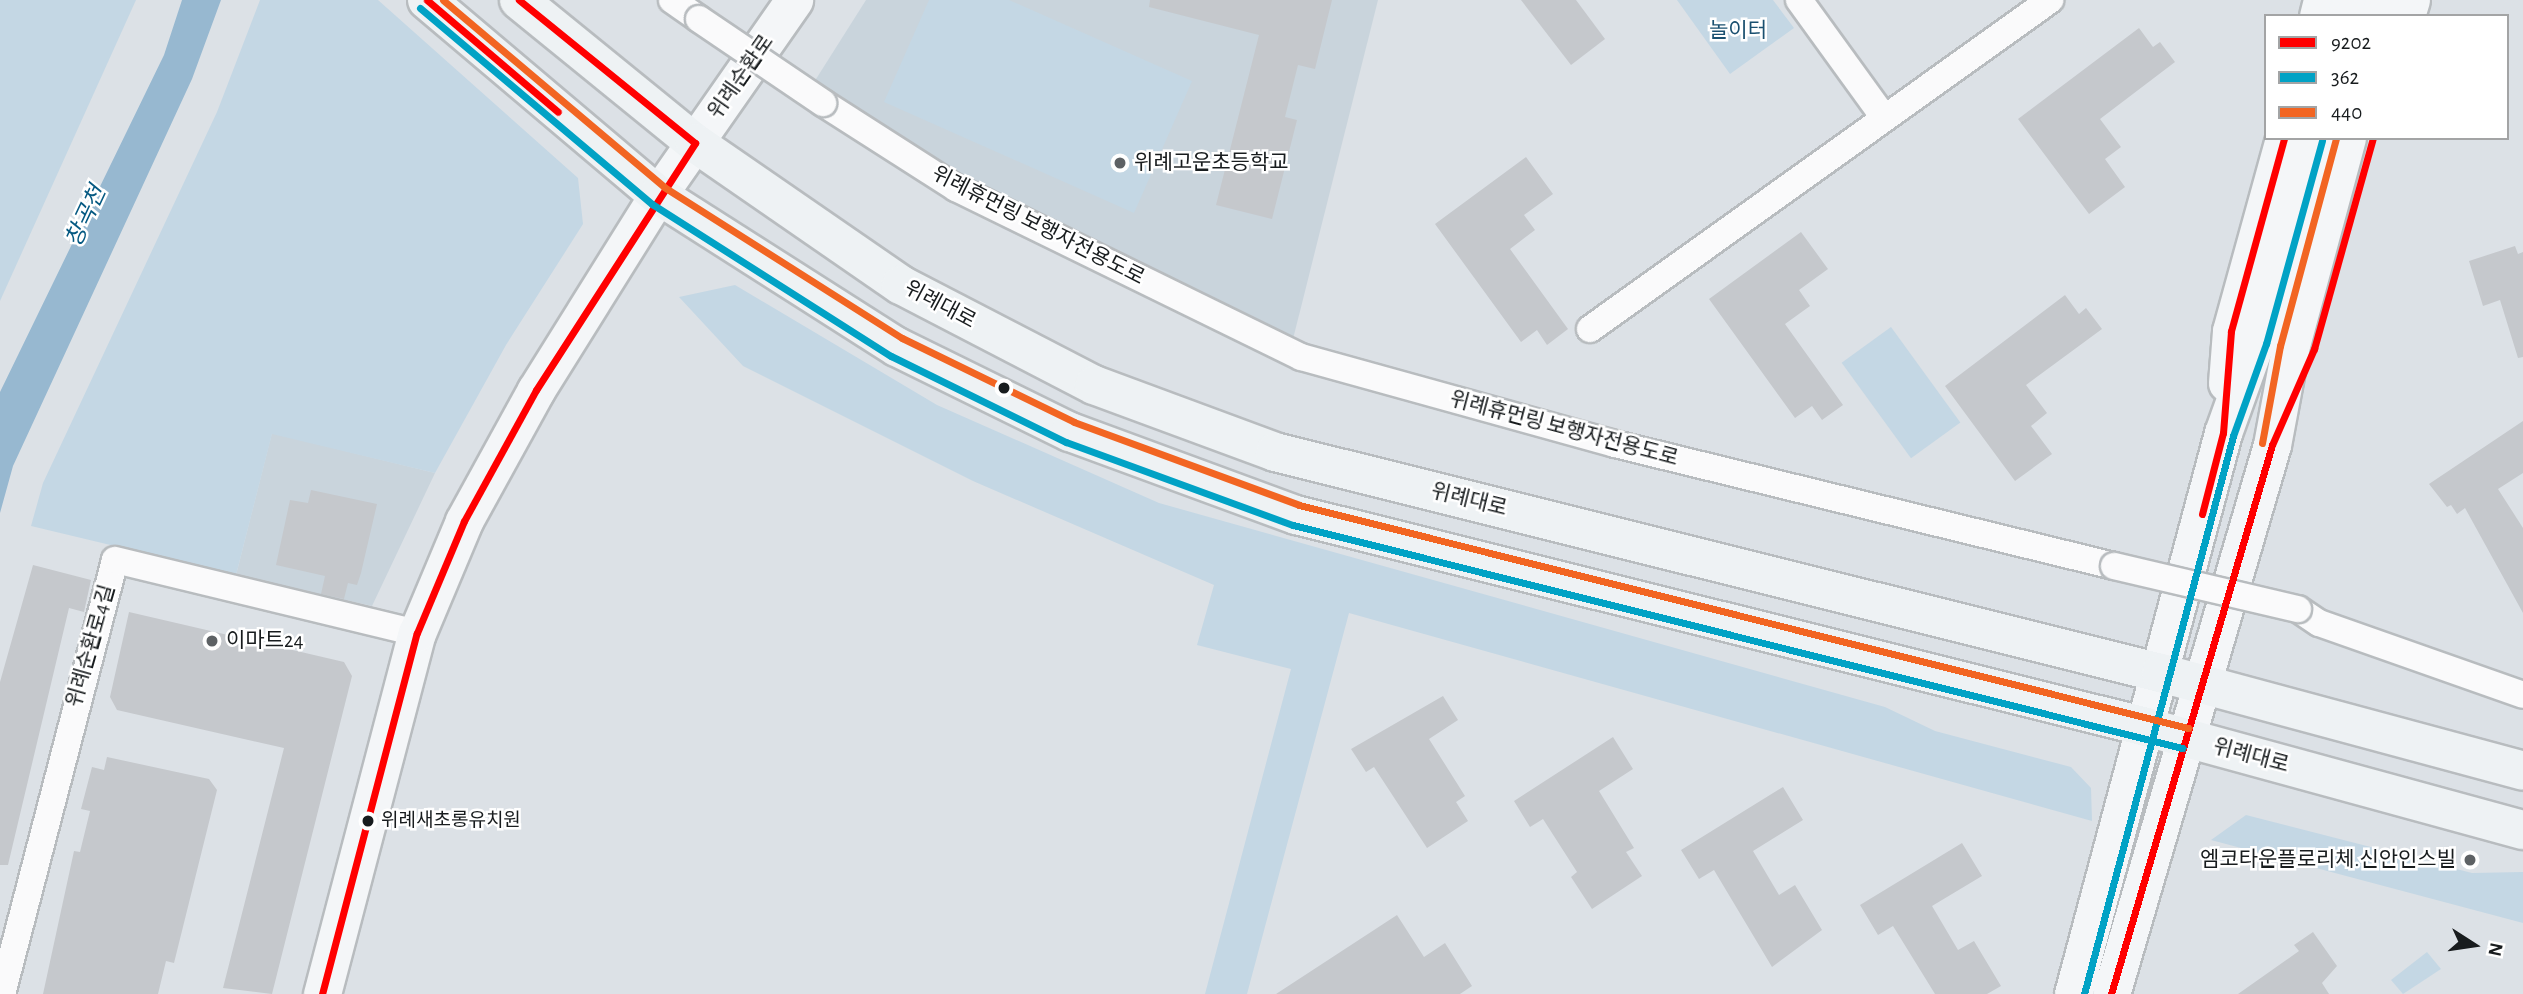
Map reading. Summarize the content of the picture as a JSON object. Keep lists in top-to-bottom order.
{
  "streets": {
    "main road": ["위례순환로", "위례대로"],
    "street": ["위례휴먼링 보행자전용도로", "위례순환로4길"]
  },
  "crossings": [
    ["위례순환로", "위례대로"],
    ["위례순환로", "위례순환로4길"]
  ],
  "water": ["창곡천"],
  "parks": ["놀이터"],
  "places": [
    "위례고운초등학교",
    "이마트24",
    "위례새초롱유치원",
    "엠코타운플로리체.신안인스빌"
  ],
  "lines": ["transit line 9202", "transit line 440", "transit line 362"],
  "legend": ["9202", "362", "440"],
  "north": "right"
}
